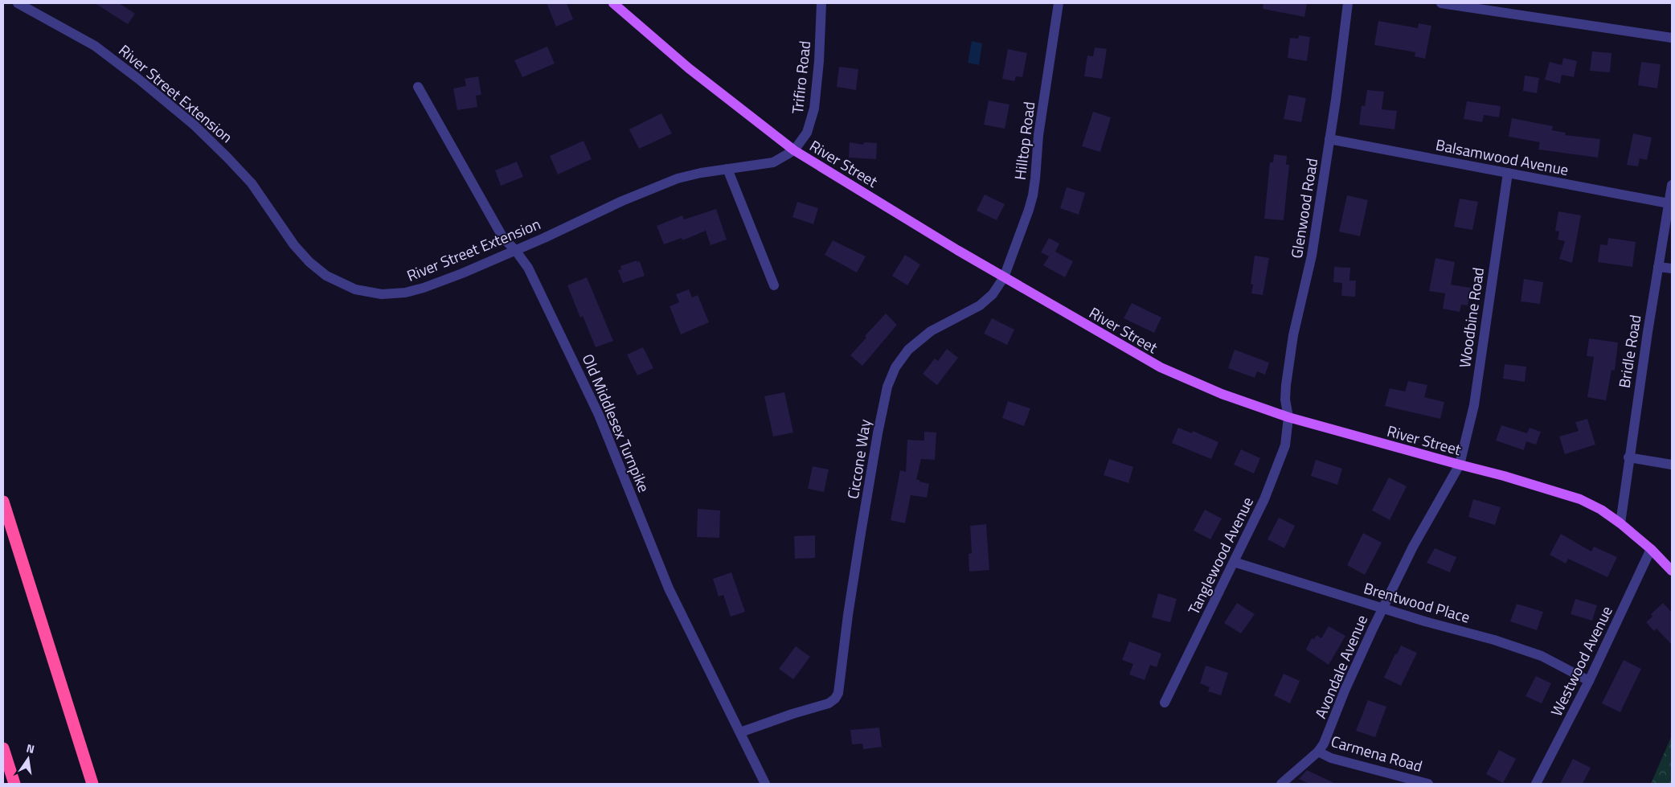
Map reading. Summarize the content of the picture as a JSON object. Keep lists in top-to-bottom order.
{
  "streets": {
    "main road": ["River Street"],
    "street": [
      "Trifiro Road",
      "River Street Extension",
      "Hilltop Road",
      "Balsamwood Avenue",
      "Glenwood Road",
      "Woodbine Road",
      "Bridle Road",
      "Old Middlesex Turnpike",
      "Ciccone Way",
      "Tanglewood Avenue",
      "Brentwood Place",
      "Westwood Avenue",
      "Avondale Avenue",
      "Carmena Road"
    ]
  },
  "crossings": [
    ["Trifiro Road", "River Street Extension"],
    ["Trifiro Road", "River Street"],
    ["River Street Extension", "River Street"],
    ["River Street Extension", "Old Middlesex Turnpike"],
    ["Hilltop Road", "River Street"],
    ["Hilltop Road", "Ciccone Way"],
    ["Balsamwood Avenue", "Glenwood Road"],
    ["Balsamwood Avenue", "Woodbine Road"],
    ["Balsamwood Avenue", "Bridle Road"],
    ["River Street", "Glenwood Road"],
    ["River Street", "Woodbine Road"],
    ["River Street", "Bridle Road"],
    ["River Street", "Ciccone Way"],
    ["River Street", "Tanglewood Avenue"],
    ["River Street", "Westwood Avenue"],
    ["River Street", "Avondale Avenue"],
    ["Glenwood Road", "Tanglewood Avenue"],
    ["Woodbine Road", "Avondale Avenue"],
    ["Old Middlesex Turnpike", "Ciccone Way"],
    ["Tanglewood Avenue", "Brentwood Place"],
    ["Brentwood Place", "Westwood Avenue"],
    ["Brentwood Place", "Avondale Avenue"],
    ["Avondale Avenue", "Carmena Road"]
  ],
  "north": "top"
}
